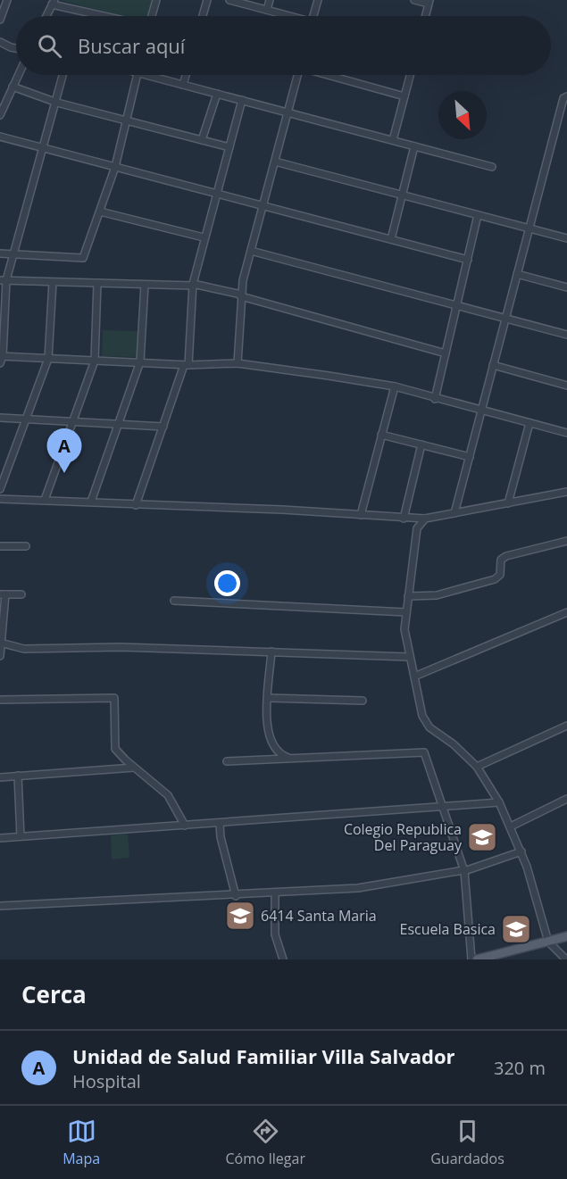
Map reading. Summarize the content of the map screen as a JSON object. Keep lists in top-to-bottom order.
{
  "places": {
    "school or university": ["Colegio Republica Del Paraguay", "6414 Santa Maria", "Escuela Basica"]
  },
  "north": "bottom right",
  "page": {
    "search": "Buscar aquí",
    "pins": "A",
    "heading": "Cerca",
    "list": [
      {
        "mark": "A",
        "name": "Unidad de Salud Familiar Villa Salvador",
        "note": "Hospital",
        "value": "320 m"
      }
    ],
    "nav": ["Mapa", "Cómo llegar", "Guardados"]
  }
}
